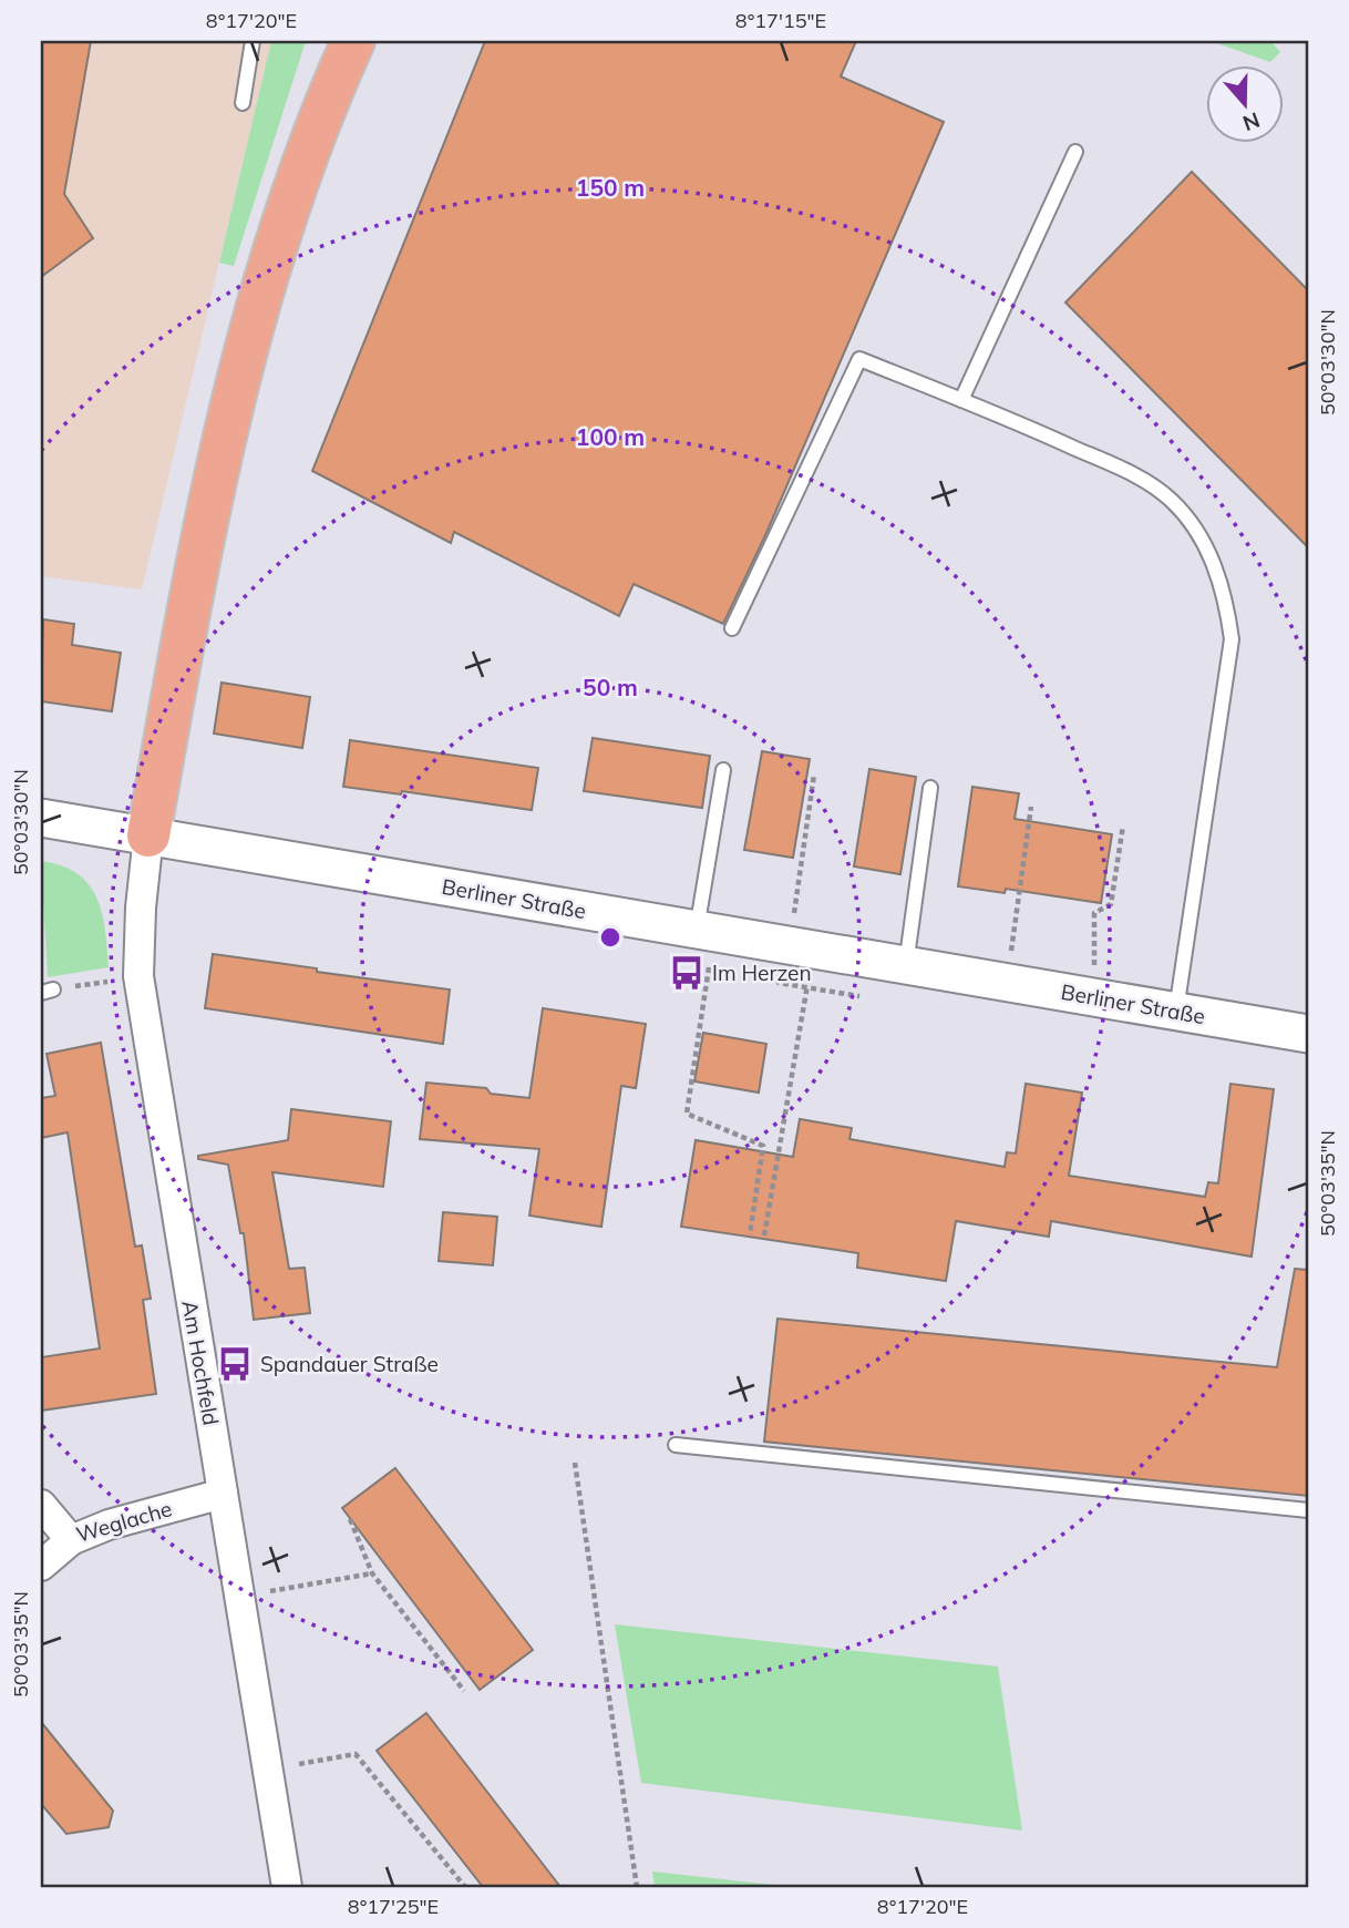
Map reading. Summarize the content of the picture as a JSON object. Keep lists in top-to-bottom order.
{
  "streets": {
    "street": ["Berliner Straße", "Am Hochfeld", "Weglache"]
  },
  "crossings": [
    ["Berliner Straße", "Am Hochfeld"],
    ["Am Hochfeld", "Weglache"]
  ],
  "places": {
    "bus stop": ["Im Herzen", "Spandauer Straße"]
  },
  "north": "bottom",
  "coordinates": [
    "8°17'20\"E",
    "8°17'15\"E",
    "50°03'30\"N",
    "50°03'35\"N",
    "8°17'25\"E"
  ],
  "rings": ["150 m", "100 m", "50 m"]
}
